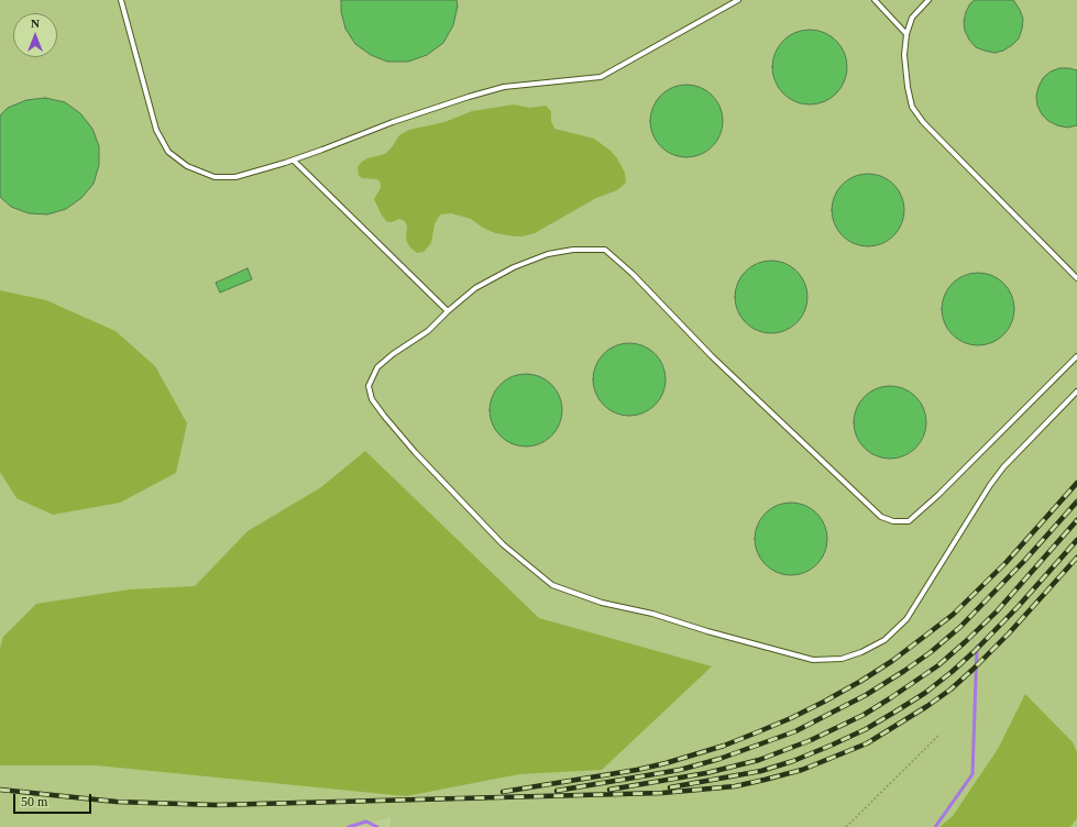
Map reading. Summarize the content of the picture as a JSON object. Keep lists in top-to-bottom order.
{
  "scale_bar": "50 m",
  "north": "top"
}
